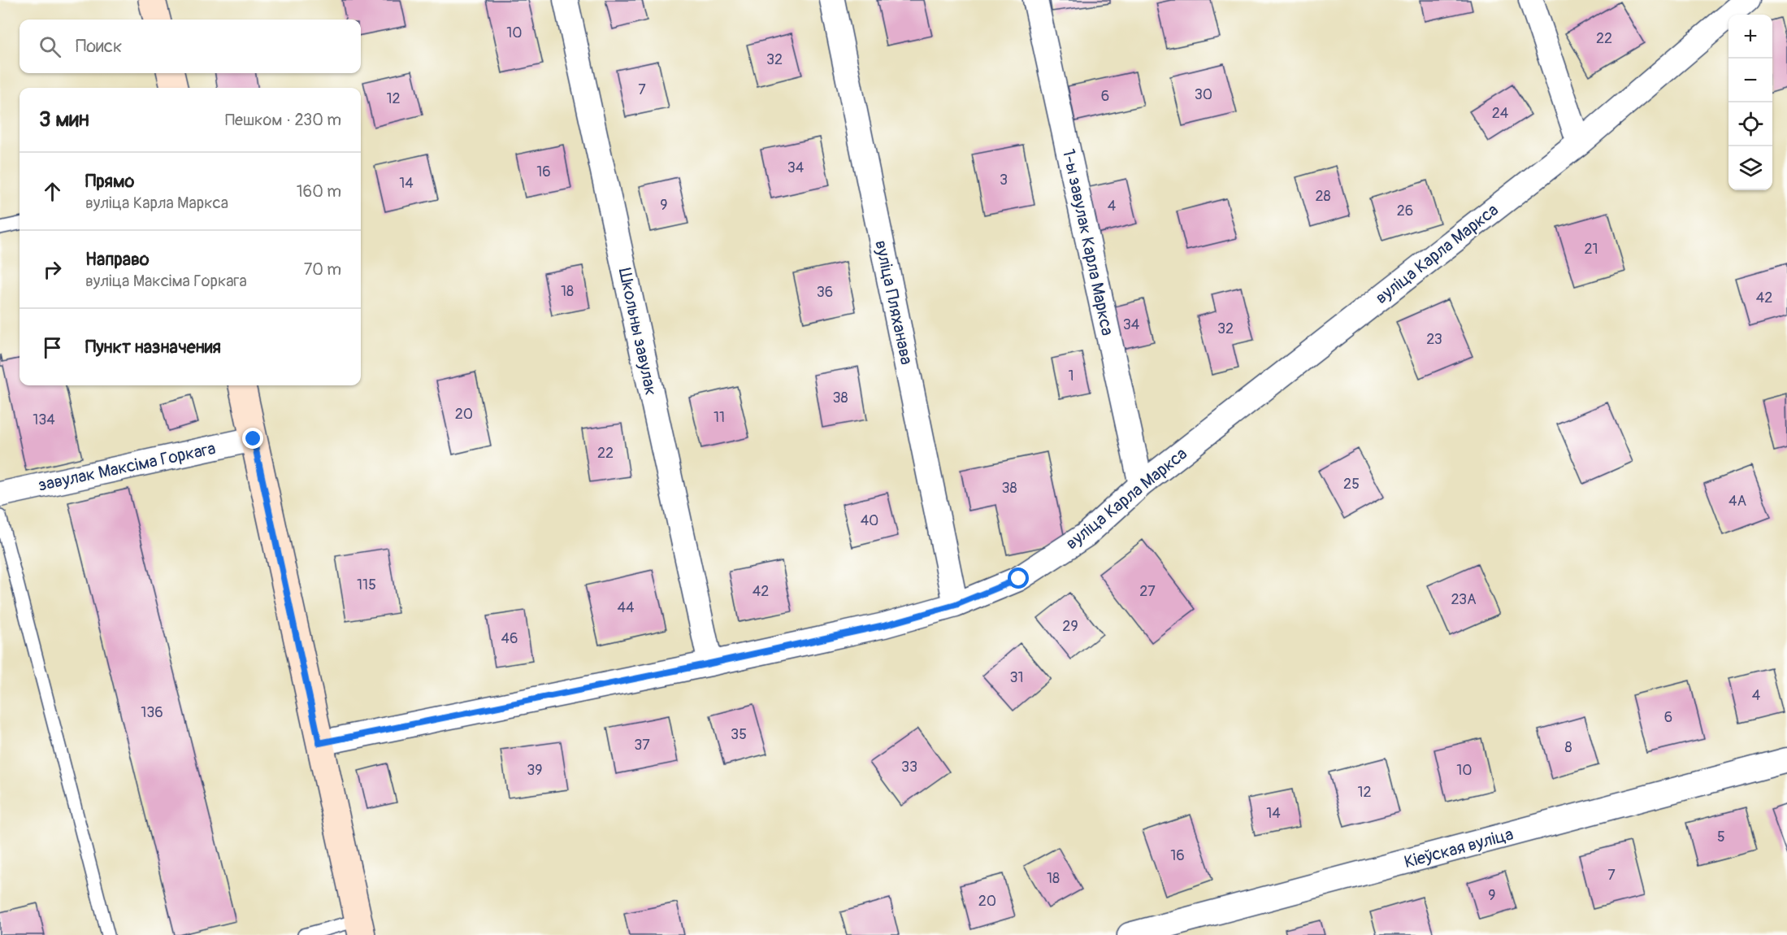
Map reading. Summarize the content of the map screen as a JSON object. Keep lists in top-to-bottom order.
{
  "streets": {
    "street": [
      "1-ы завулак Карла Маркса",
      "вуліца Карла Маркса",
      "вуліца Пляханава",
      "Школьны завулак",
      "завулак Максіма Горкага",
      "Кіеўская вуліца"
    ]
  },
  "crossings": [
    ["1-ы завулак Карла Маркса", "вуліца Карла Маркса"],
    ["вуліца Карла Маркса", "вуліца Пляханава"],
    ["вуліца Карла Маркса", "Школьны завулак"]
  ],
  "house_numbers": [
    "10",
    "22",
    "32",
    "7",
    "30",
    "6",
    "12",
    "24",
    "34",
    "16",
    "3",
    "14",
    "28",
    "9",
    "4",
    "26",
    "21",
    "18",
    "36",
    "42",
    "34",
    "32",
    "23",
    "1",
    "38",
    "20",
    "11",
    "134",
    "22",
    "25",
    "38",
    "4А",
    "40",
    "115",
    "42",
    "27",
    "23А",
    "44",
    "29",
    "46",
    "31",
    "4",
    "136",
    "6",
    "35",
    "37",
    "8",
    "33",
    "39",
    "10",
    "12",
    "14",
    "5",
    "16",
    "7",
    "18",
    "9",
    "20"
  ],
  "page": {
    "map_buttons": ["+", "−"],
    "search": "Поиск",
    "heading": ["3 мин", "Пешком · 230 m"],
    "list": [
      ["Прямо", "вуліца Карла Маркса", "160 m"],
      ["Направо", "вуліца Максіма Горкага", "70 m"],
      "Пункт назначения"
    ]
  }
}
